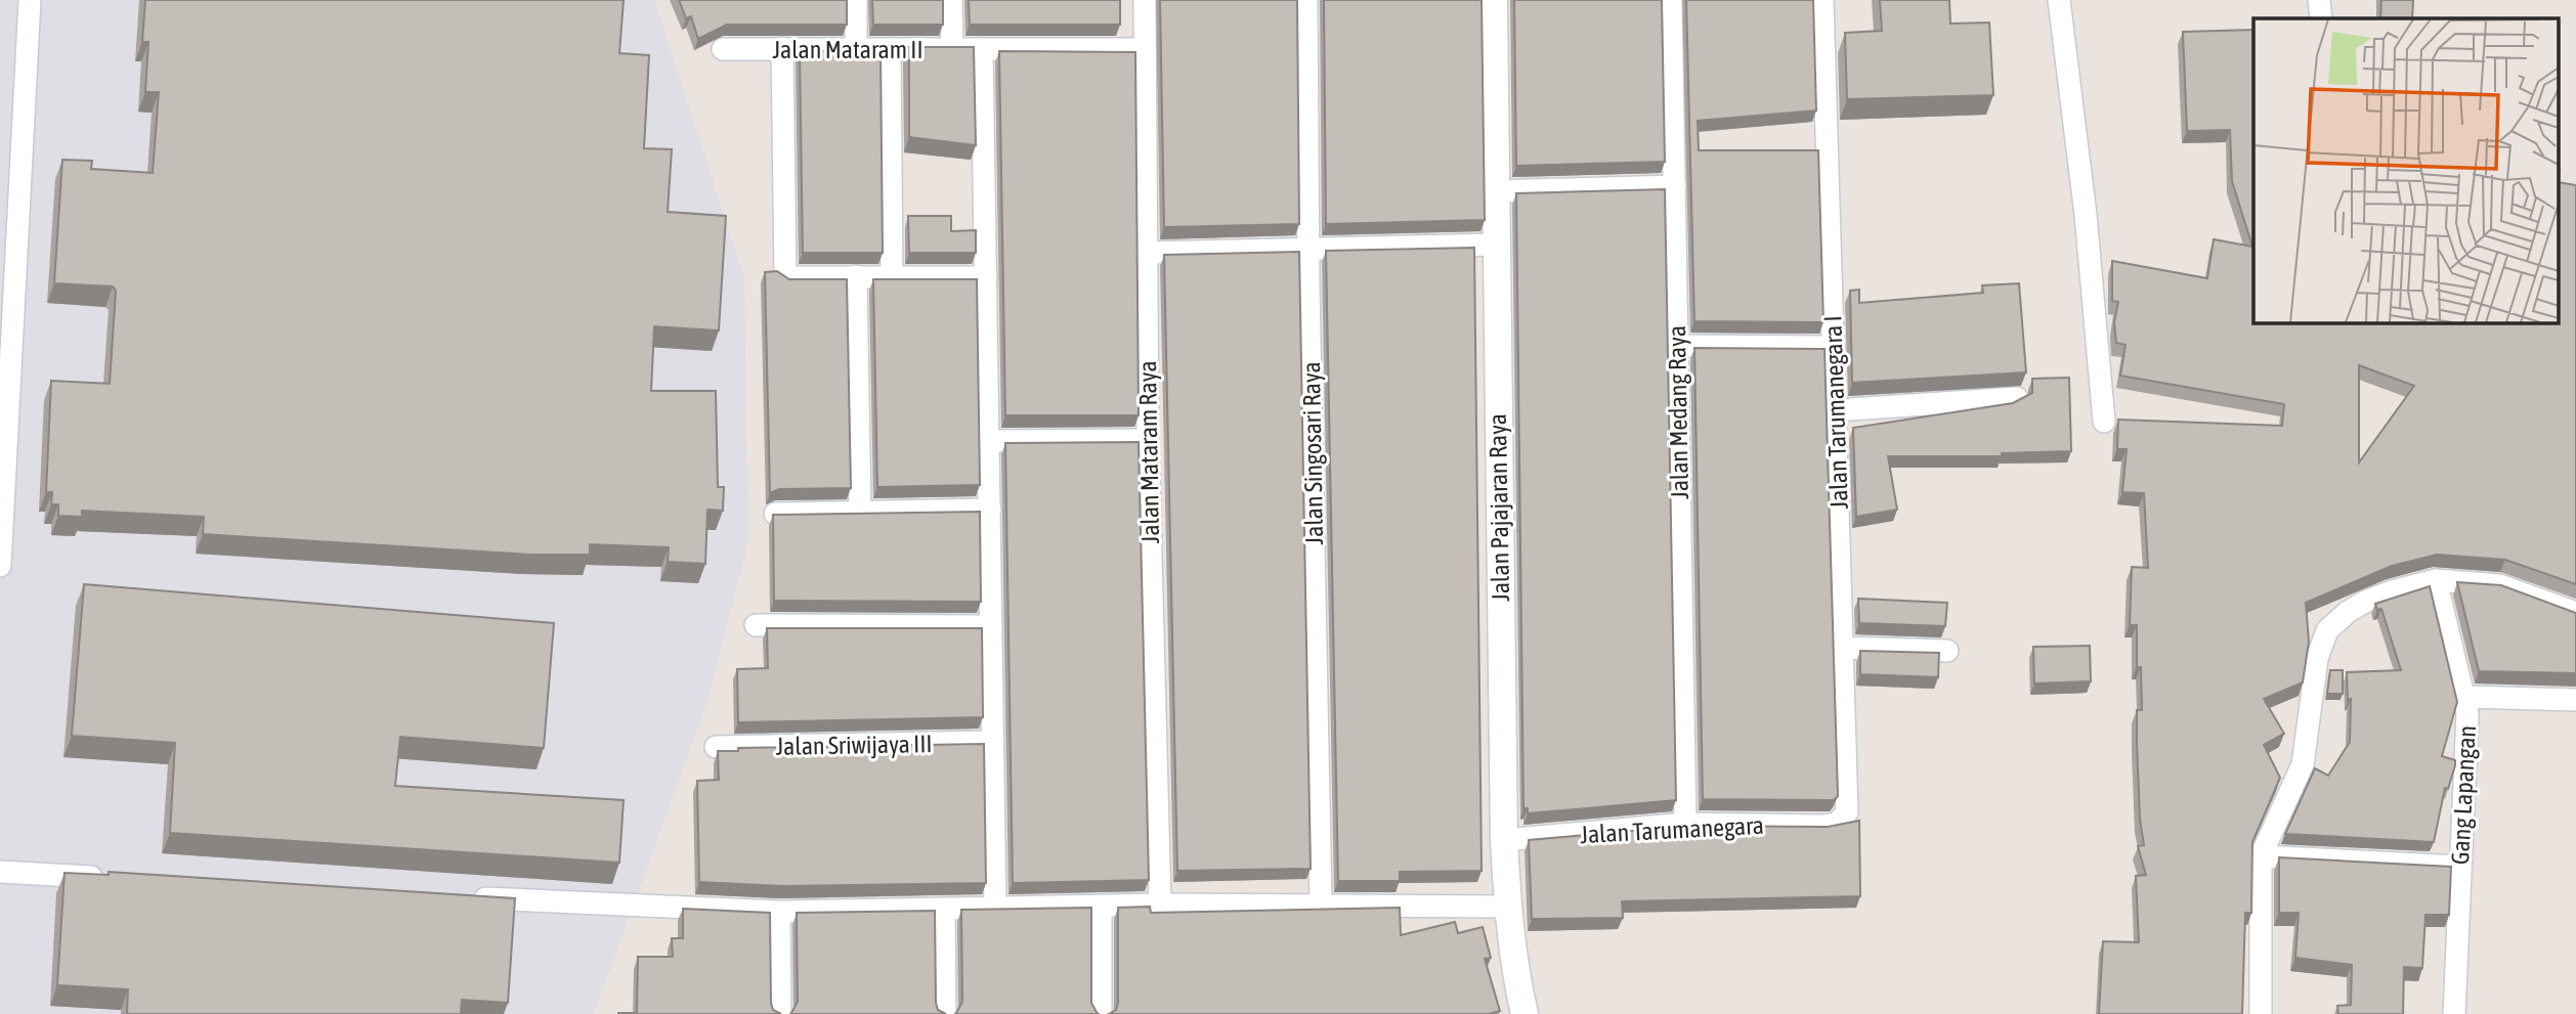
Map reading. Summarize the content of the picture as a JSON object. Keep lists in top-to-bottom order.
{
  "streets": {
    "street": [
      "Jalan Mataram II",
      "Jalan Medang Raya",
      "Jalan Tarumanegara I",
      "Jalan Mataram Raya",
      "Jalan Singosari Raya",
      "Jalan Pajajaran Raya",
      "Jalan Sriwijaya III",
      "Gang Lapangan",
      "Jalan Tarumanegara"
    ]
  },
  "crossings": [
    ["Jalan Mataram II", "Jalan Mataram Raya"],
    ["Jalan Medang Raya", "Jalan Tarumanegara"],
    ["Jalan Tarumanegara I", "Jalan Tarumanegara"],
    ["Jalan Pajajaran Raya", "Jalan Tarumanegara"]
  ]
}
